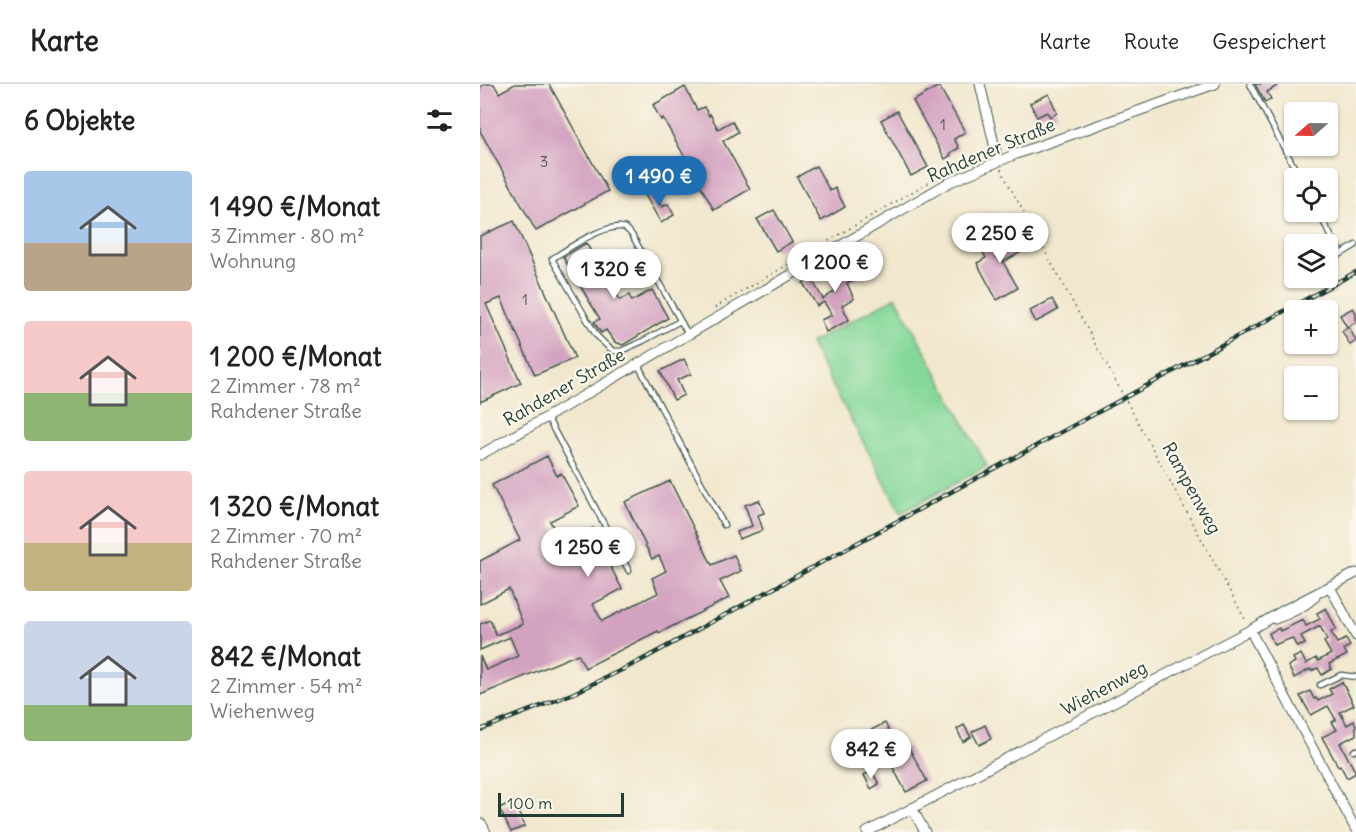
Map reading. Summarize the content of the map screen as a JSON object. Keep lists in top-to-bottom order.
{
  "streets": {
    "street": ["Rahdener Straße", "Wiehenweg"],
    "path": ["Rampenweg"]
  },
  "crossings": [
    ["Rahdener Straße", "Rampenweg"],
    ["Rampenweg", "Wiehenweg"]
  ],
  "house_numbers": ["1", "3", "1"],
  "scale_bar": "100 m",
  "north": "left",
  "page": {
    "header": "Karte",
    "nav": ["Karte", "Route", "Gespeichert"],
    "heading": "6 Objekte",
    "map_buttons": ["+", "−"],
    "list": [
      {
        "name": "1 490 €/Monat",
        "note": "3 Zimmer · 80 m² · Wohnung"
      },
      {
        "name": "1 200 €/Monat",
        "note": "2 Zimmer · 78 m² · Rahdener Straße"
      },
      {
        "name": "1 320 €/Monat",
        "note": "2 Zimmer · 70 m² · Rahdener Straße"
      },
      {
        "name": "842 €/Monat",
        "note": "2 Zimmer · 54 m² · Wiehenweg"
      }
    ],
    "price": [
      "1 490 €",
      "2 250 €",
      "1 200 €",
      "1 320 €",
      "1 250 €",
      "842 €"
    ],
    "scale": "100 m"
  }
}
